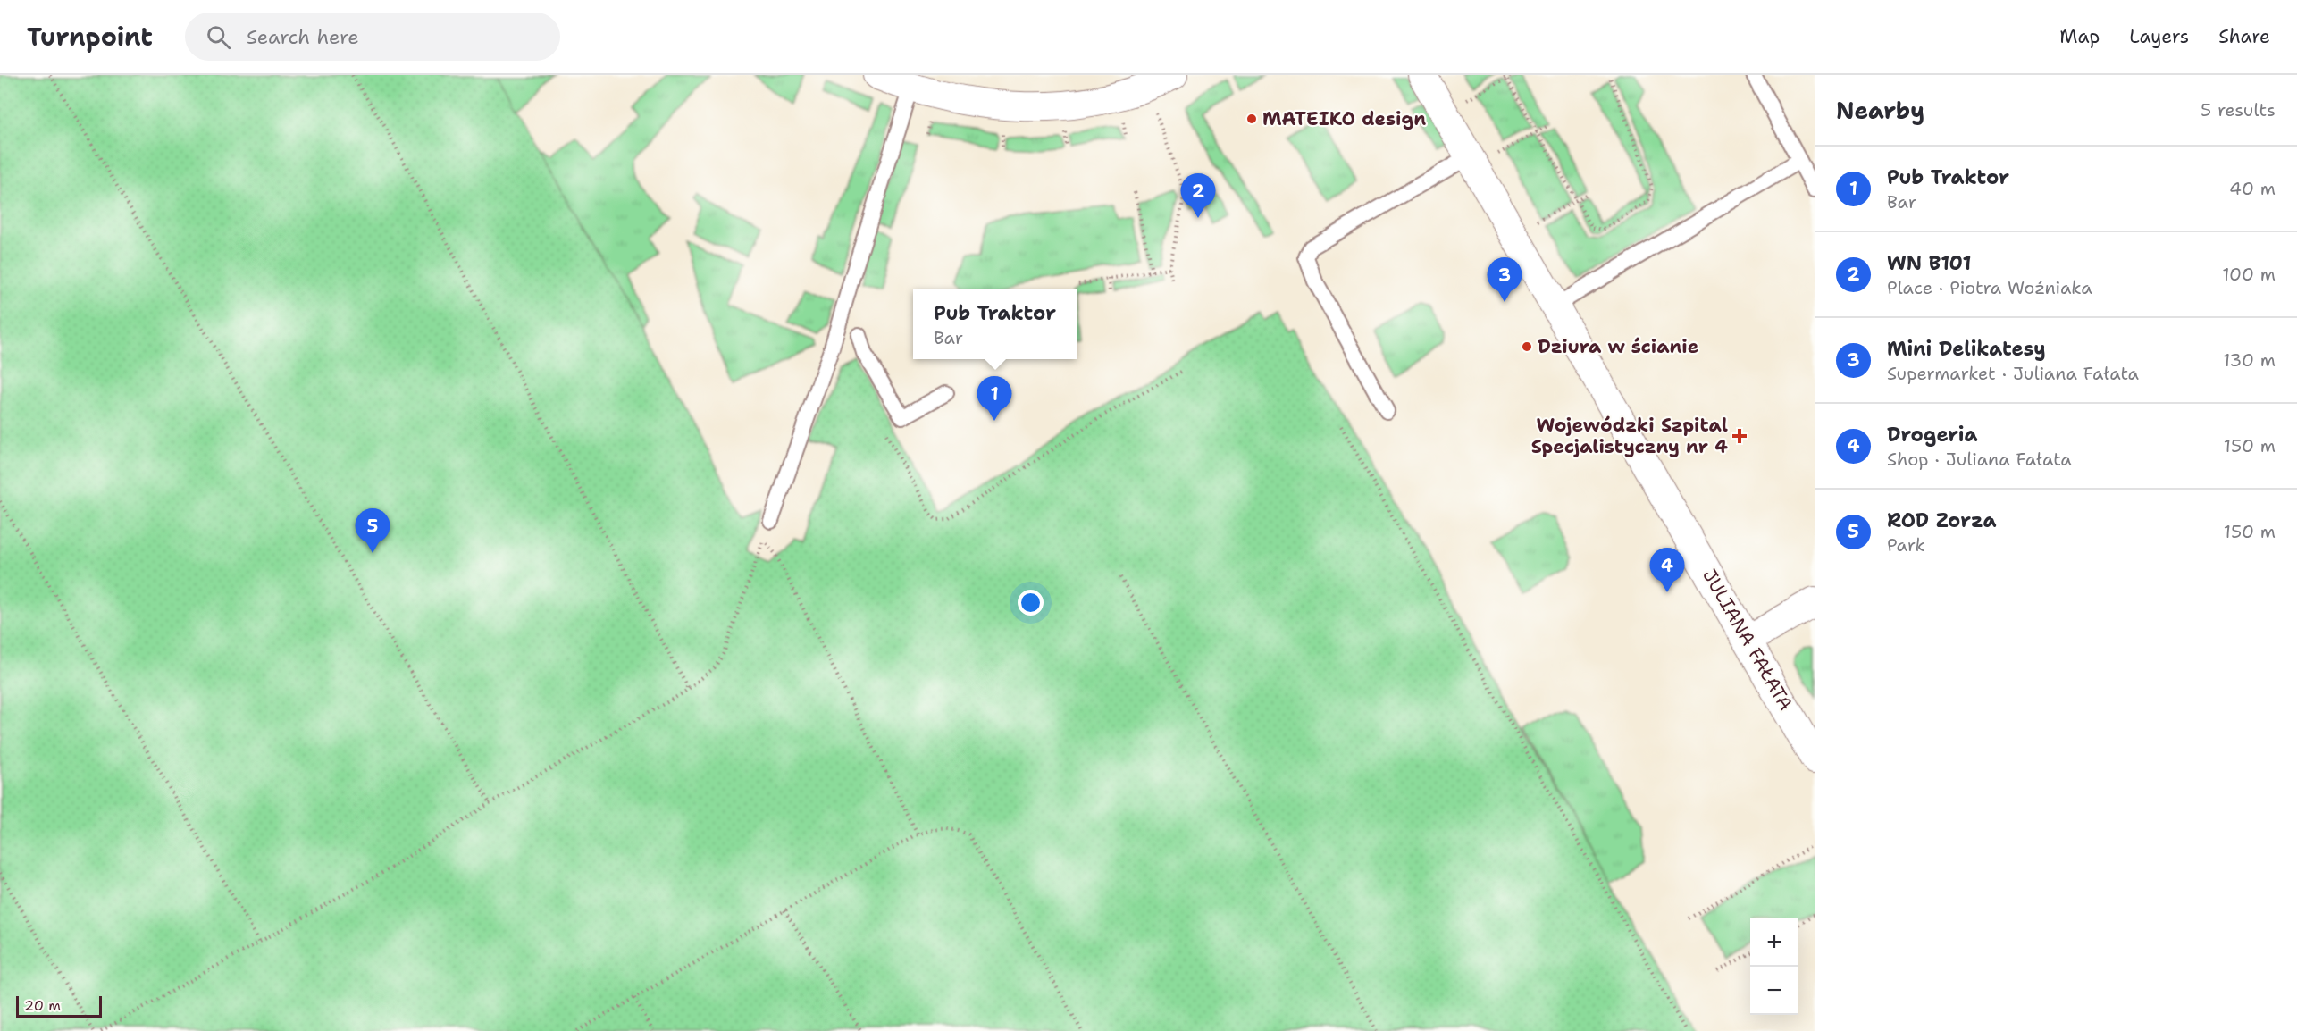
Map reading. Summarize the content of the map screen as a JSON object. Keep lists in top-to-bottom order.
{
  "streets": {
    "street": ["JULIANA FAŁATA"]
  },
  "places": {
    "other": ["MATEIKO design", "Dziura w ścianie"],
    "health": ["Wojewódzki Szpital Specjalistyczny nr 4"]
  },
  "scale_bar": "20 m",
  "page": {
    "header": "Turnpoint",
    "search": "Search here",
    "nav": ["Map", "Layers", "Share"],
    "heading": ["Nearby", "5 results"],
    "list": [
      {
        "mark": "1",
        "name": "Pub Traktor",
        "note": "Bar",
        "value": "40 m"
      },
      {
        "mark": "2",
        "name": "WN B101",
        "note": "Place · Piotra Woźniaka",
        "value": "100 m"
      },
      {
        "mark": "3",
        "name": "Mini Delikatesy",
        "note": "Supermarket · Juliana Fałata",
        "value": "130 m"
      },
      {
        "mark": "4",
        "name": "Drogeria",
        "note": "Shop · Juliana Fałata",
        "value": "150 m"
      },
      {
        "mark": "5",
        "name": "ROD Zorza",
        "note": "Park",
        "value": "150 m"
      }
    ],
    "pins": [
      "2",
      "3",
      "1",
      "5",
      "4"
    ],
    "popup": ["Pub Traktor", "Bar"],
    "map_buttons": ["+", "−"],
    "scale": "20 m"
  }
}
